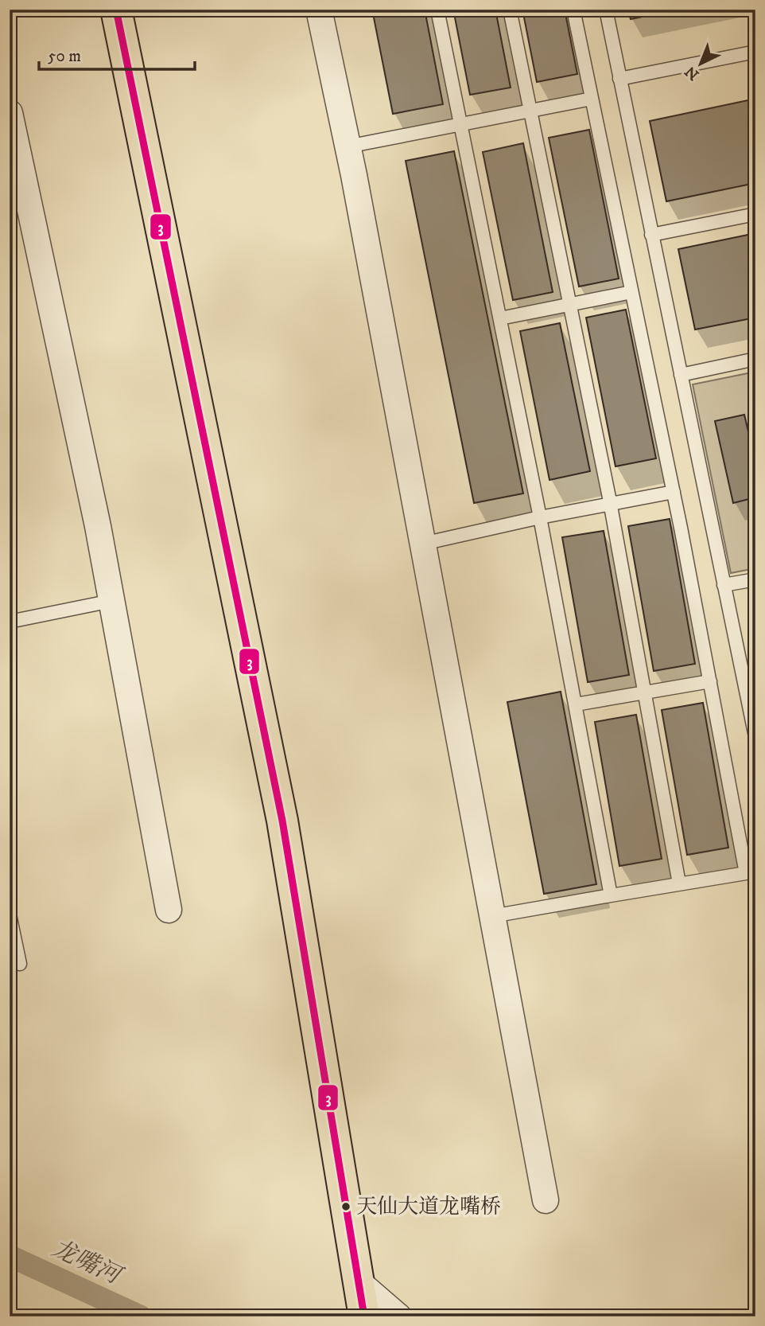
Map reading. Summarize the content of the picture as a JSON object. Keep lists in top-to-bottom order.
{
  "water": ["龙嘴河"],
  "places": ["天仙大道龙嘴桥"],
  "lines": ["transit line 3"],
  "scale_bar": "50 m",
  "north": "bottom left"
}
